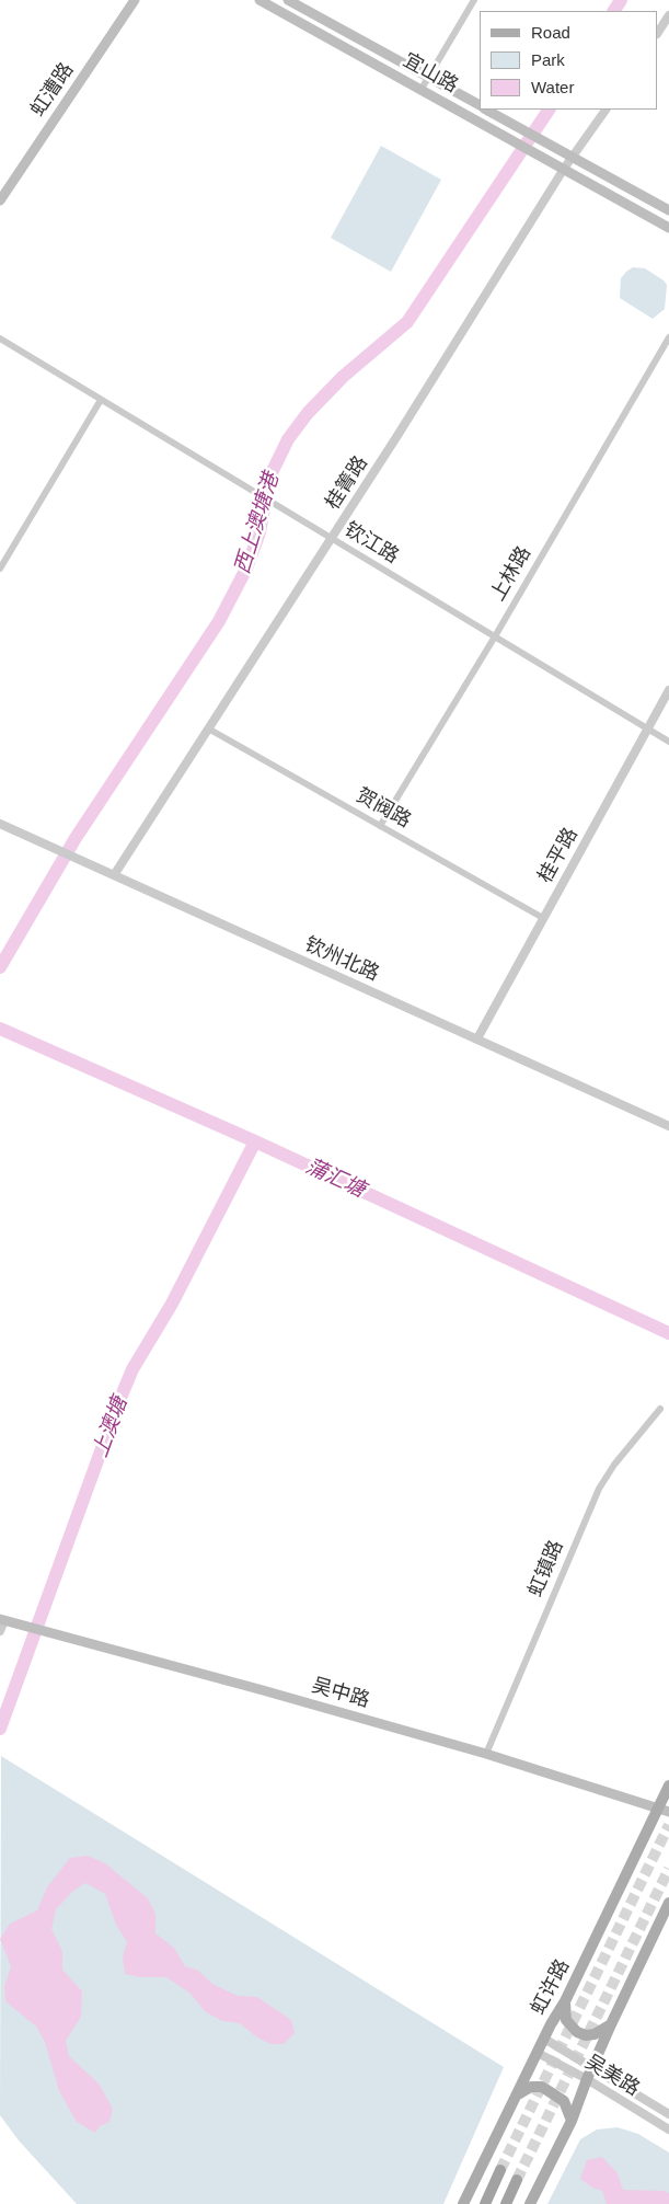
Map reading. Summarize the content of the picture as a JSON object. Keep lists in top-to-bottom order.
{
  "streets": {
    "main road": [
      "宜山路",
      "虹漕路",
      "吴中路",
      "虹许路"
    ],
    "street": [
      "桂箐路",
      "钦江路",
      "上林路",
      "贺阀路",
      "桂平路",
      "钦州北路",
      "虹镇路",
      "吴美路"
    ]
  },
  "crossings": [
    ["宜山路", "桂箐路"],
    ["桂箐路", "钦江路"],
    ["桂箐路", "贺阀路"],
    ["桂箐路", "钦州北路"],
    ["钦江路", "上林路"],
    ["钦江路", "桂平路"],
    ["上林路", "贺阀路"],
    ["贺阀路", "桂平路"],
    ["桂平路", "钦州北路"],
    ["虹镇路", "吴中路"],
    ["吴中路", "虹许路"],
    ["虹许路", "吴美路"]
  ],
  "water": ["西上澳塘港", "蒲汇塘", "上澳塘"],
  "legend": ["Road", "Park", "Water"]
}
